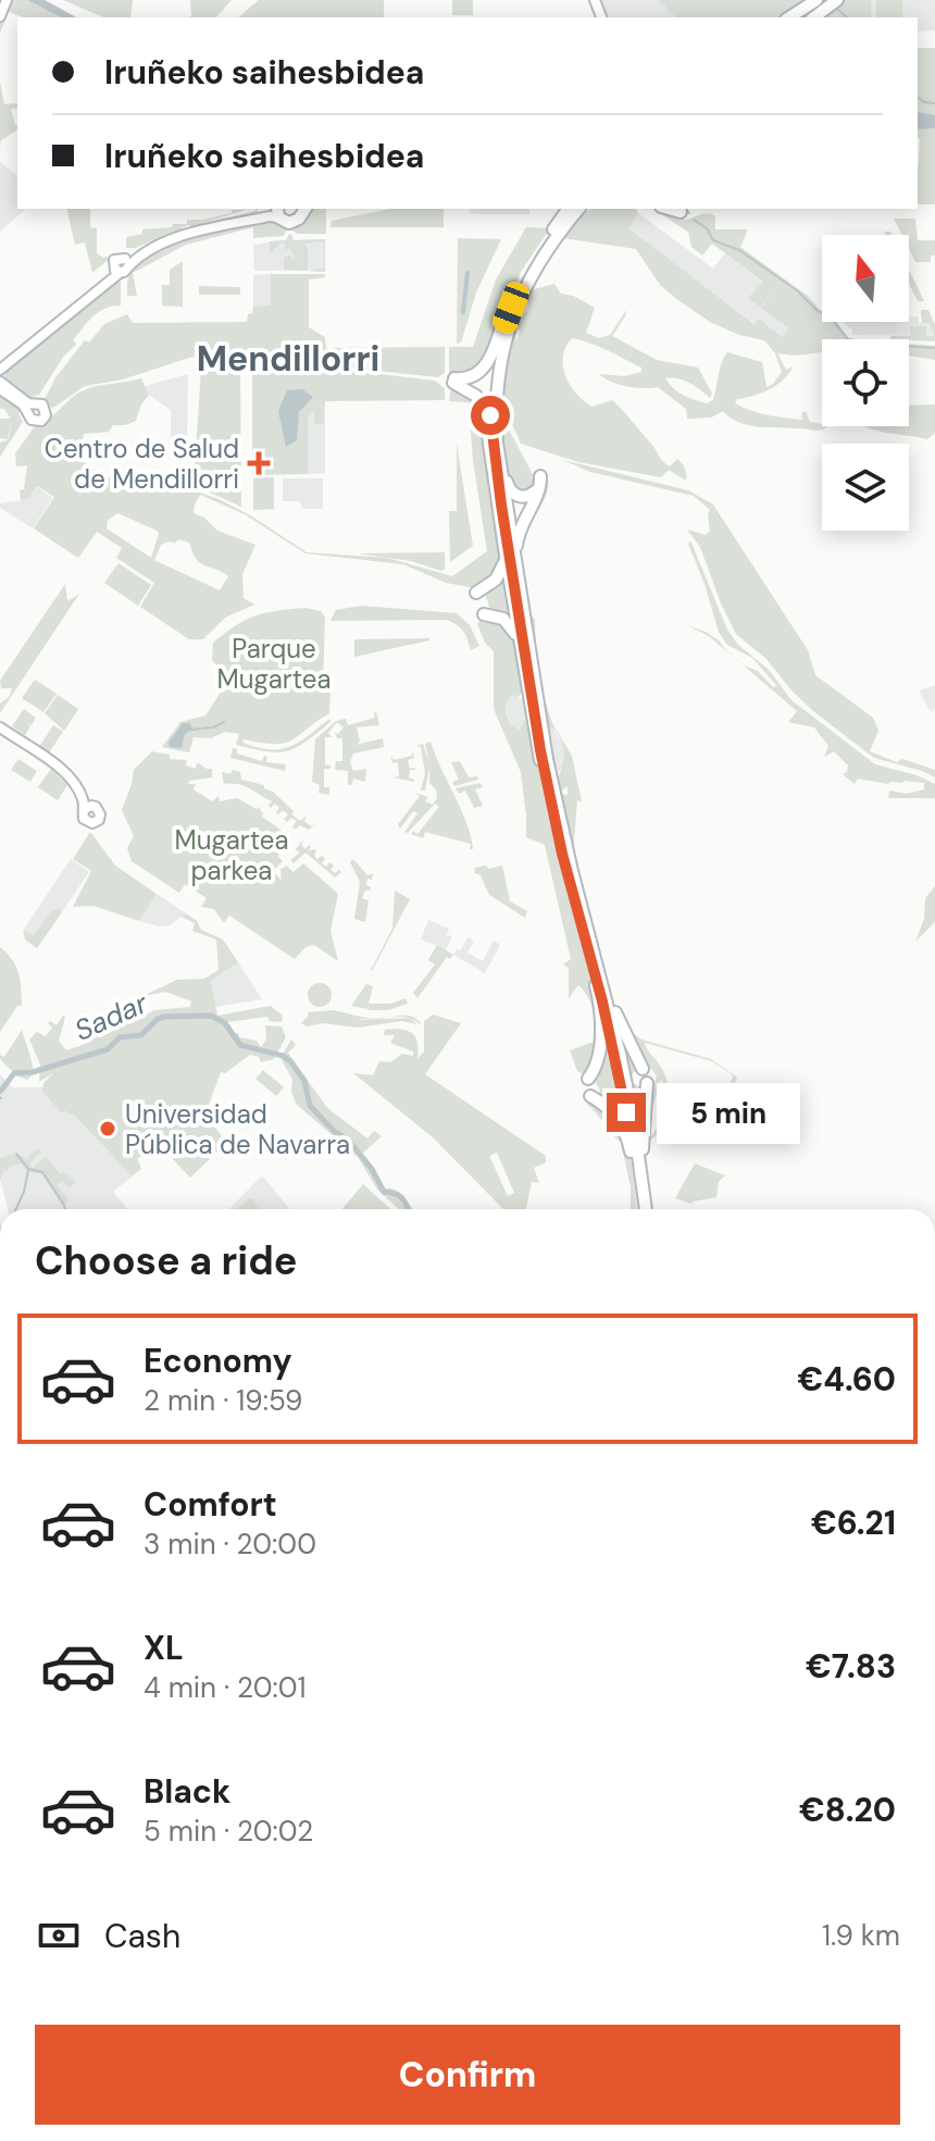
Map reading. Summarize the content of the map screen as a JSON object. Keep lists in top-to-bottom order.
{
  "districts": ["Mendillorri"],
  "water": ["Sadar"],
  "parks": ["Parque Mugartea", "Mugartea parkea"],
  "places": {
    "health": ["Centro de Salud de Mendillorri"],
    "other": ["Universidad Pública de Navarra"]
  },
  "north": "top",
  "page": {
    "banner": ["Iruñeko saihesbidea", "Iruñeko saihesbidea"],
    "bubble": "5 min",
    "heading": "Choose a ride",
    "list": [
      {
        "name": "Economy",
        "note": "2 min · 19:59",
        "value": "€4.60"
      },
      {
        "name": "Comfort",
        "note": "3 min · 20:00",
        "value": "€6.21"
      },
      {
        "name": "XL",
        "note": "4 min · 20:01",
        "value": "€7.83"
      },
      {
        "name": "Black",
        "note": "5 min · 20:02",
        "value": "€8.20"
      }
    ],
    "pay": ["Cash", "1.9 km"],
    "buttons": "Confirm"
  }
}
